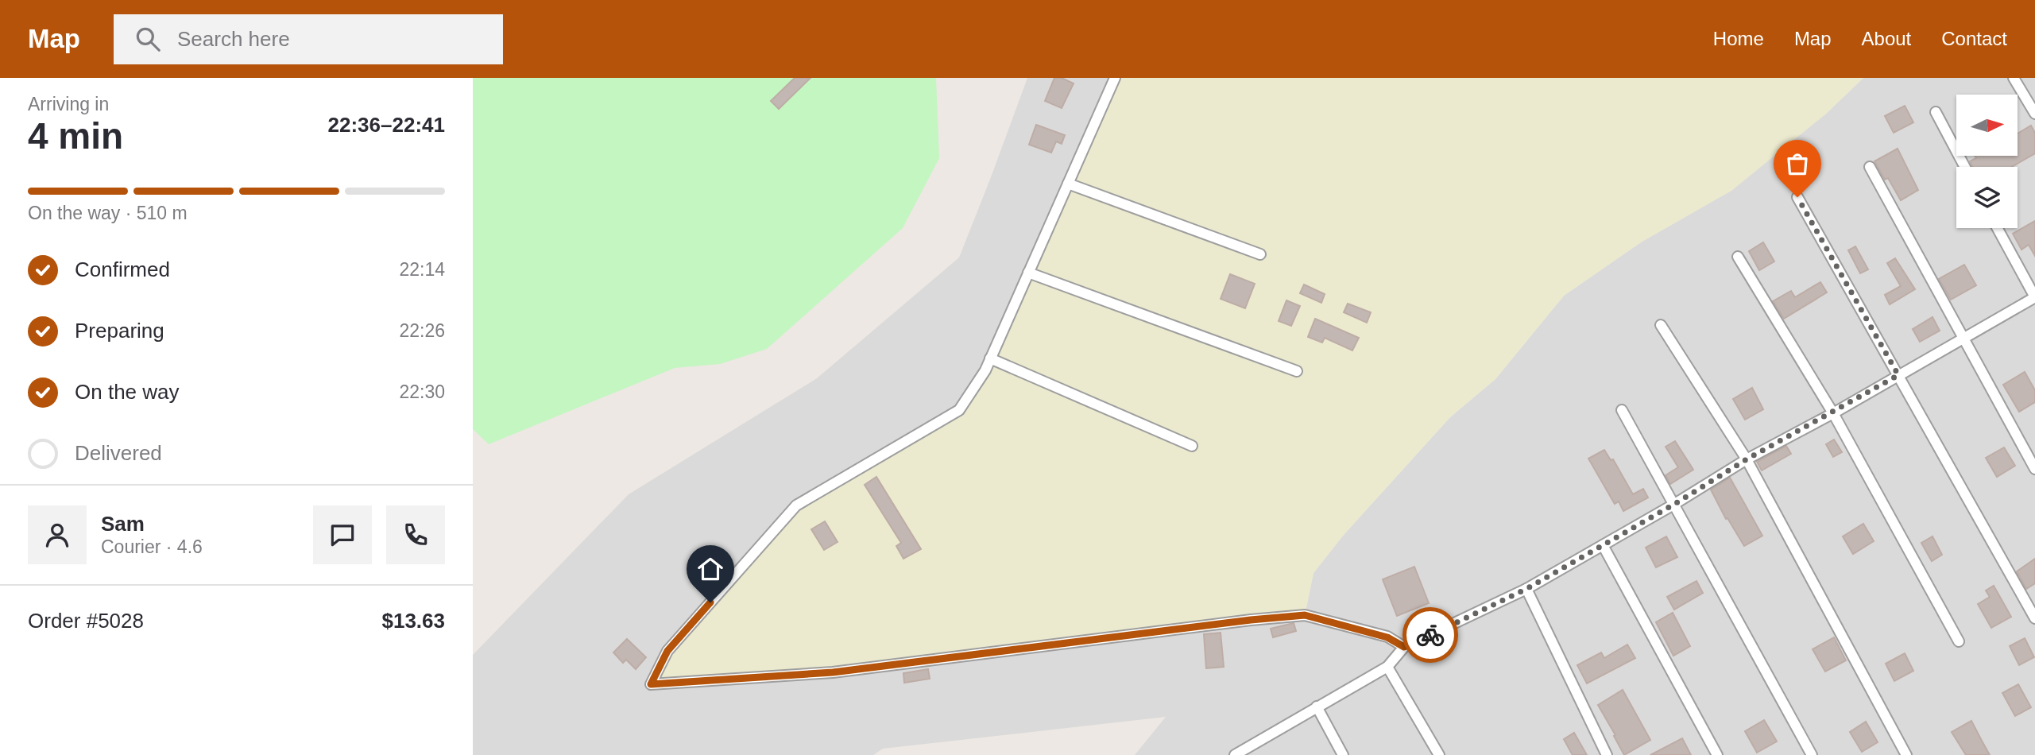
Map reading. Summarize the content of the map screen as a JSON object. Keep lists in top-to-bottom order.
{
  "north": "right",
  "page": {
    "header": "Map",
    "search": "Search here",
    "nav": [
      "Home",
      "Map",
      "About",
      "Contact"
    ],
    "heading": ["4 min", "Arriving in", "22:36–22:41"],
    "panel": [
      "Sam",
      "Courier · 4.6",
      "Order #5028",
      "$13.63"
    ],
    "bar": "On the way · 510 m",
    "list": [
      ["Confirmed", "22:14"],
      ["Preparing", "22:26"],
      ["On the way", "22:30"],
      "Delivered"
    ]
  }
}
